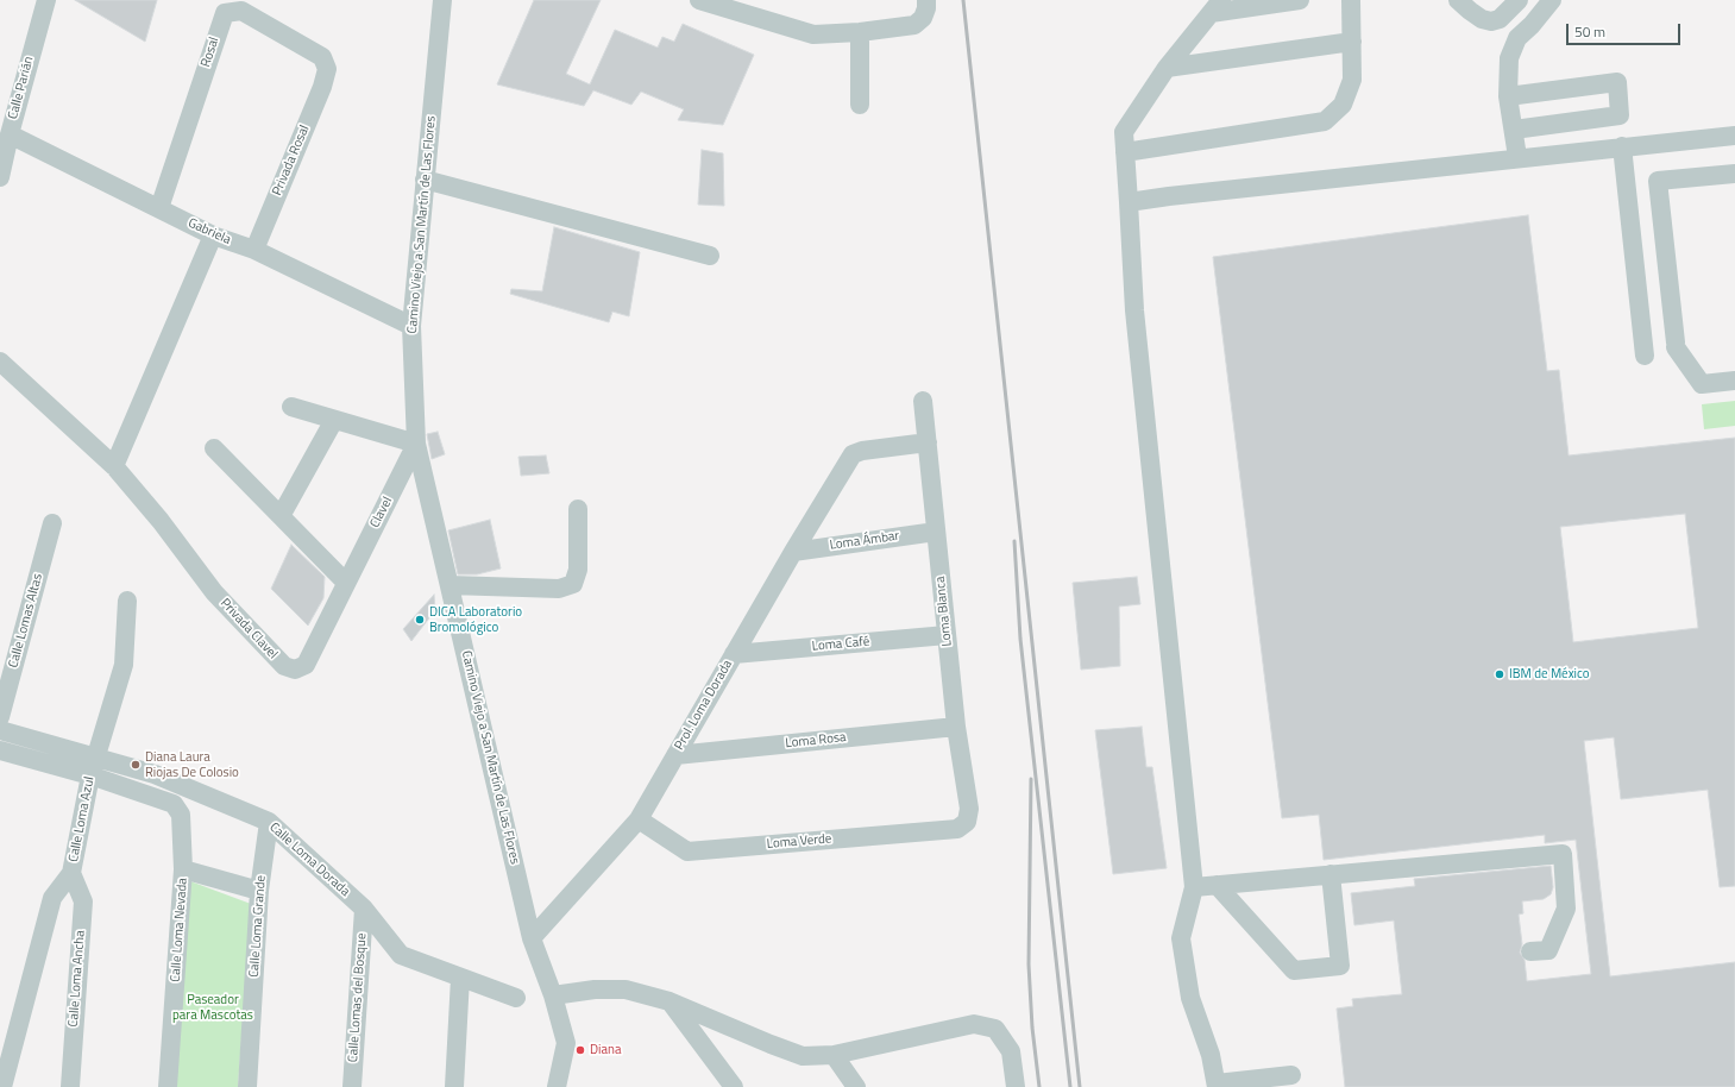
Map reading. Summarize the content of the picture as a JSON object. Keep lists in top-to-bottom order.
{
  "streets": {
    "street": [
      "Rosal",
      "Calle Parián",
      "Privada Rosal",
      "Camino Viejo a San Martín de Las Flores",
      "Gabriela",
      "Clavel",
      "Loma Ámbar",
      "Loma Blanca",
      "Calle Lomas Altas",
      "Privada Clavel",
      "Loma Café",
      "Prol. Loma Dorada",
      "Loma Rosa",
      "Calle Loma Azul",
      "Loma Verde",
      "Calle Loma Dorada",
      "Calle Loma Grande",
      "Calle Loma Nevada",
      "Calle Loma Ancha",
      "Calle Lomas del Bosque"
    ]
  },
  "crossings": [
    ["Rosal", "Privada Rosal"],
    ["Rosal", "Gabriela"],
    ["Calle Parián", "Gabriela"],
    ["Privada Rosal", "Gabriela"],
    ["Camino Viejo a San Martín de Las Flores", "Gabriela"],
    ["Camino Viejo a San Martín de Las Flores", "Clavel"],
    ["Camino Viejo a San Martín de Las Flores", "Prol. Loma Dorada"],
    ["Clavel", "Privada Clavel"],
    ["Loma Ámbar", "Loma Blanca"],
    ["Loma Ámbar", "Prol. Loma Dorada"],
    ["Loma Blanca", "Loma Café"],
    ["Loma Blanca", "Prol. Loma Dorada"],
    ["Loma Blanca", "Loma Rosa"],
    ["Loma Blanca", "Loma Verde"],
    ["Loma Café", "Prol. Loma Dorada"],
    ["Prol. Loma Dorada", "Loma Rosa"],
    ["Prol. Loma Dorada", "Loma Verde"],
    ["Calle Loma Azul", "Calle Loma Dorada"],
    ["Calle Loma Azul", "Calle Loma Nevada"],
    ["Calle Loma Azul", "Calle Loma Ancha"],
    ["Calle Loma Dorada", "Calle Loma Grande"],
    ["Calle Loma Dorada", "Calle Loma Nevada"],
    ["Calle Loma Dorada", "Calle Lomas del Bosque"]
  ],
  "parks": ["Paseador para Mascotas"],
  "places": [
    "DICA Laboratorio Bromológico",
    "IBM de México",
    "Diana Laura Riojas De Colosio",
    "Diana"
  ],
  "scale_bar": "50 m"
}
